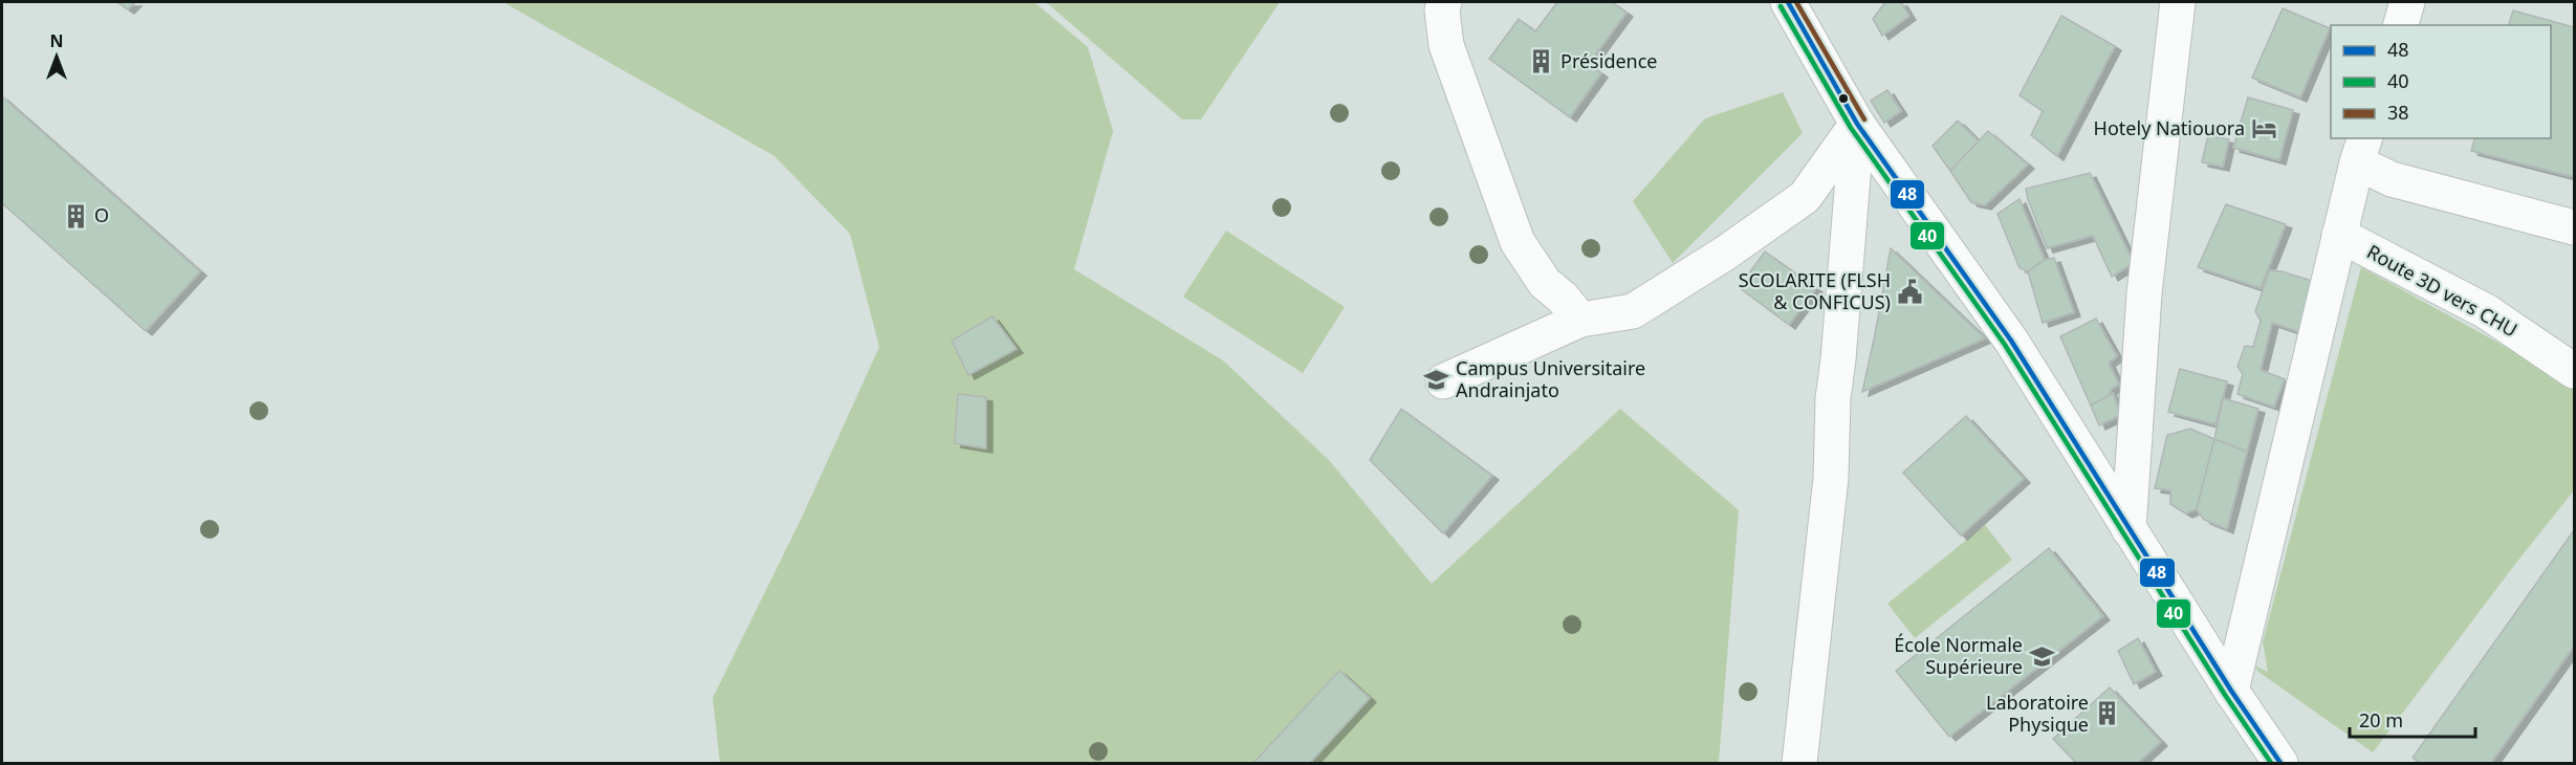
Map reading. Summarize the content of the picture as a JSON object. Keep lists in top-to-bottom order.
{
  "streets": {
    "street": ["Route 3D vers CHU"]
  },
  "places": {
    "building": ["Présidence", "O", "Laboratoire Physique"],
    "hotel": ["Hotely Natiouora"],
    "public building": ["SCOLARITE (FLSH & CONFICUS)"],
    "school or university": ["Campus Universitaire Andrainjato", "École Normale Supérieure"]
  },
  "lines": ["transit line 48", "transit line 38", "transit line 40"],
  "legend": ["48", "40", "38"],
  "scale_bar": "20 m",
  "north": "top"
}
